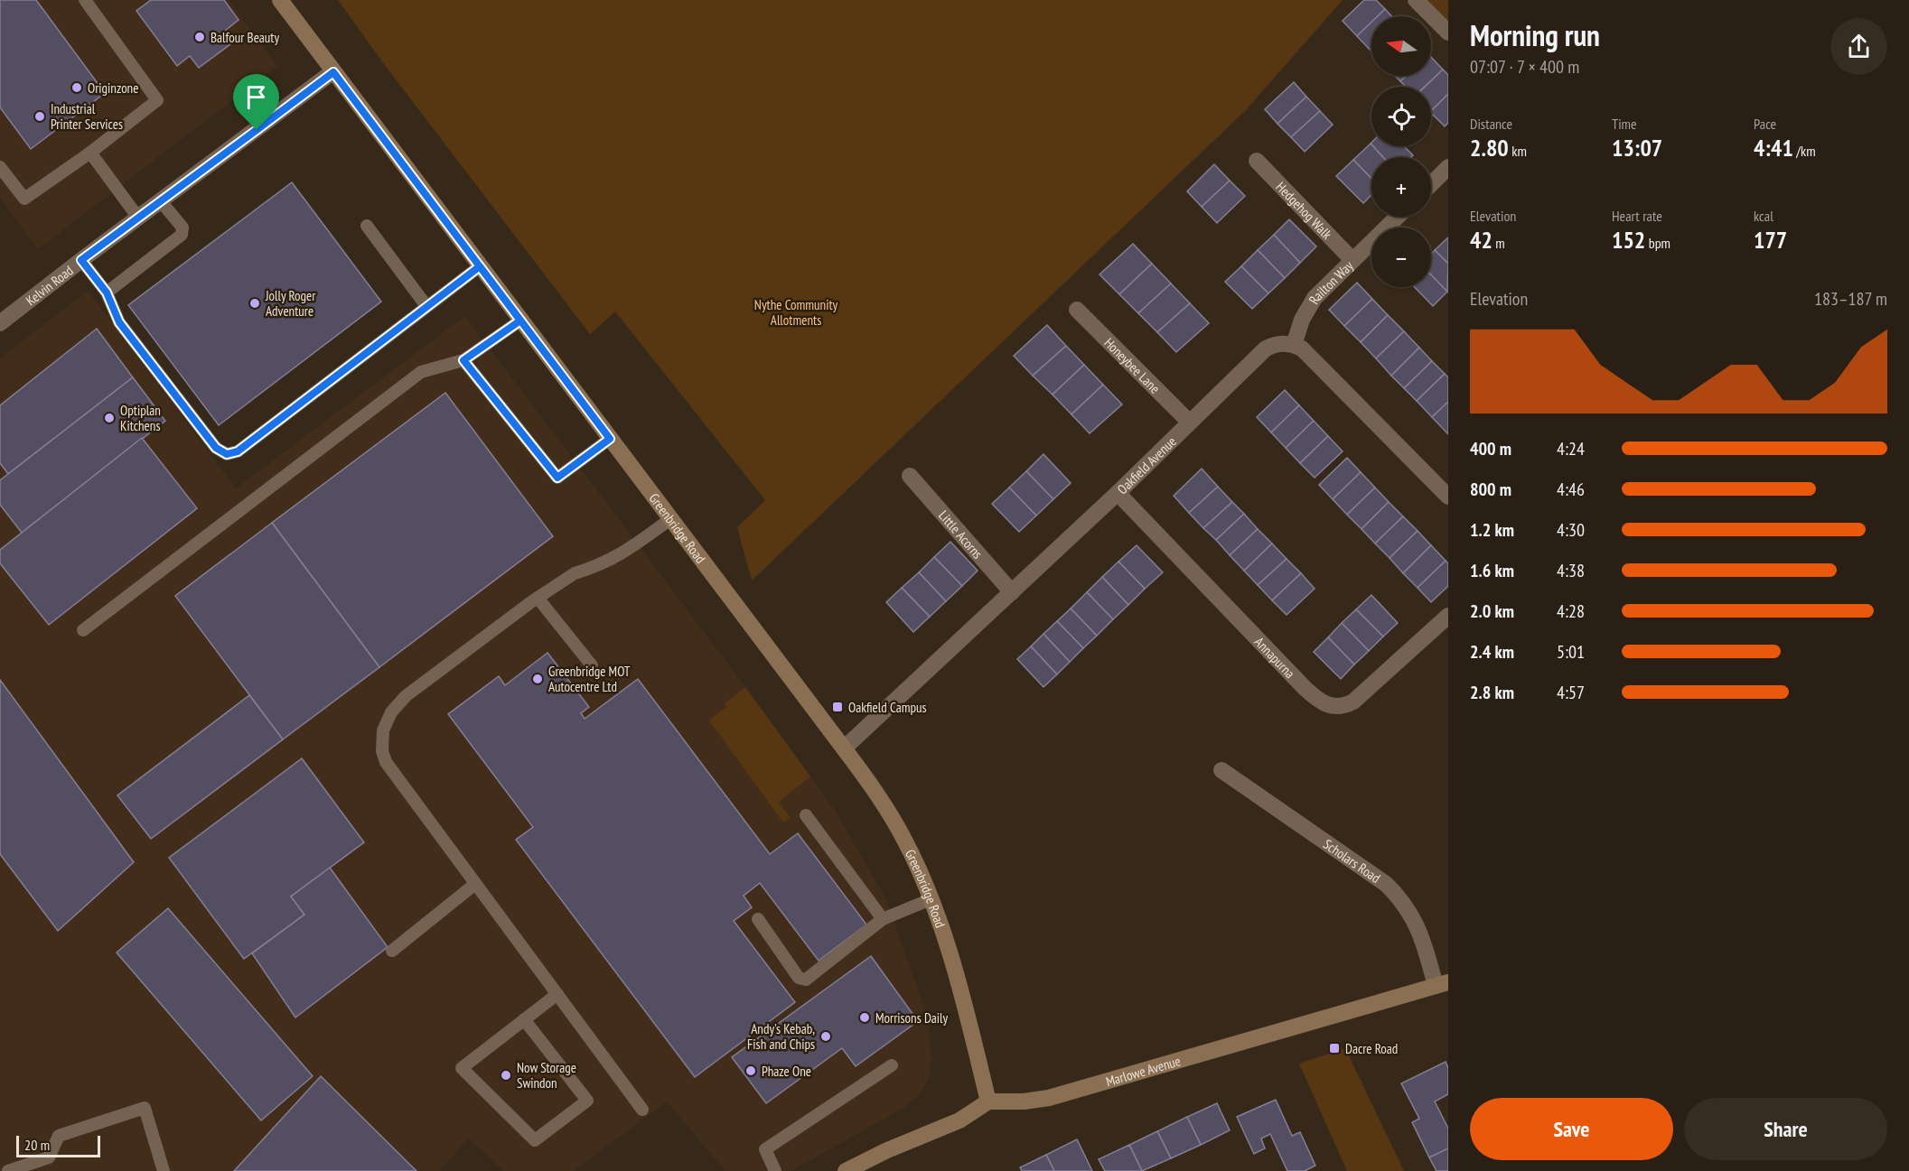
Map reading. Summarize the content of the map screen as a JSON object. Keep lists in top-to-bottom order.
{
  "streets": {
    "street": [
      "Hedgehog Walk",
      "Railton Way",
      "Kelvin Road",
      "Honeybee Lane",
      "Oakfield Avenue",
      "Greenbridge Road",
      "Little Acorns",
      "Annapurna",
      "Scholars Road",
      "Marlowe Avenue"
    ]
  },
  "crossings": [
    ["Hedgehog Walk", "Railton Way"],
    ["Railton Way", "Oakfield Avenue"],
    ["Kelvin Road", "Greenbridge Road"],
    ["Honeybee Lane", "Oakfield Avenue"],
    ["Oakfield Avenue", "Greenbridge Road"],
    ["Oakfield Avenue", "Little Acorns"],
    ["Oakfield Avenue", "Annapurna"],
    ["Greenbridge Road", "Marlowe Avenue"],
    ["Scholars Road", "Marlowe Avenue"]
  ],
  "parks": ["Nythe Community Allotments"],
  "places": {
    "other": [
      "Balfour Beauty",
      "Originzone",
      "Industrial Printer Services",
      "Jolly Roger Adventure",
      "Optiplan Kitchens",
      "Greenbridge MOT Autocentre Ltd",
      "Morrisons Daily",
      "Andy's Kebab, Fish and Chips",
      "Phaze One",
      "Now Storage Swindon"
    ],
    "transit": ["Oakfield Campus", "Dacre Road"]
  },
  "scale_bar": "20 m",
  "north": "left",
  "page": {
    "heading": ["Morning run", "07:07 · 7 × 400 m"],
    "map_buttons": ["+", "−"],
    "stats": [
      ["Distance", "2.80 km"],
      ["Time", "13:07"],
      ["Pace", "4:41 /km"],
      ["Elevation", "42 m"],
      ["Heart rate", "152 bpm"],
      ["kcal", "177"]
    ],
    "chart": ["Elevation", "183–187 m"],
    "list": [
      {
        "name": "400 m",
        "note": "4:24"
      },
      {
        "name": "800 m",
        "note": "4:46"
      },
      {
        "name": "1.2 km",
        "note": "4:30"
      },
      {
        "name": "1.6 km",
        "note": "4:38"
      },
      {
        "name": "2.0 km",
        "note": "4:28"
      },
      {
        "name": "2.4 km",
        "note": "5:01"
      },
      {
        "name": "2.8 km",
        "note": "4:57"
      }
    ],
    "buttons": ["Save", "Share"],
    "scale": "20 m"
  }
}
